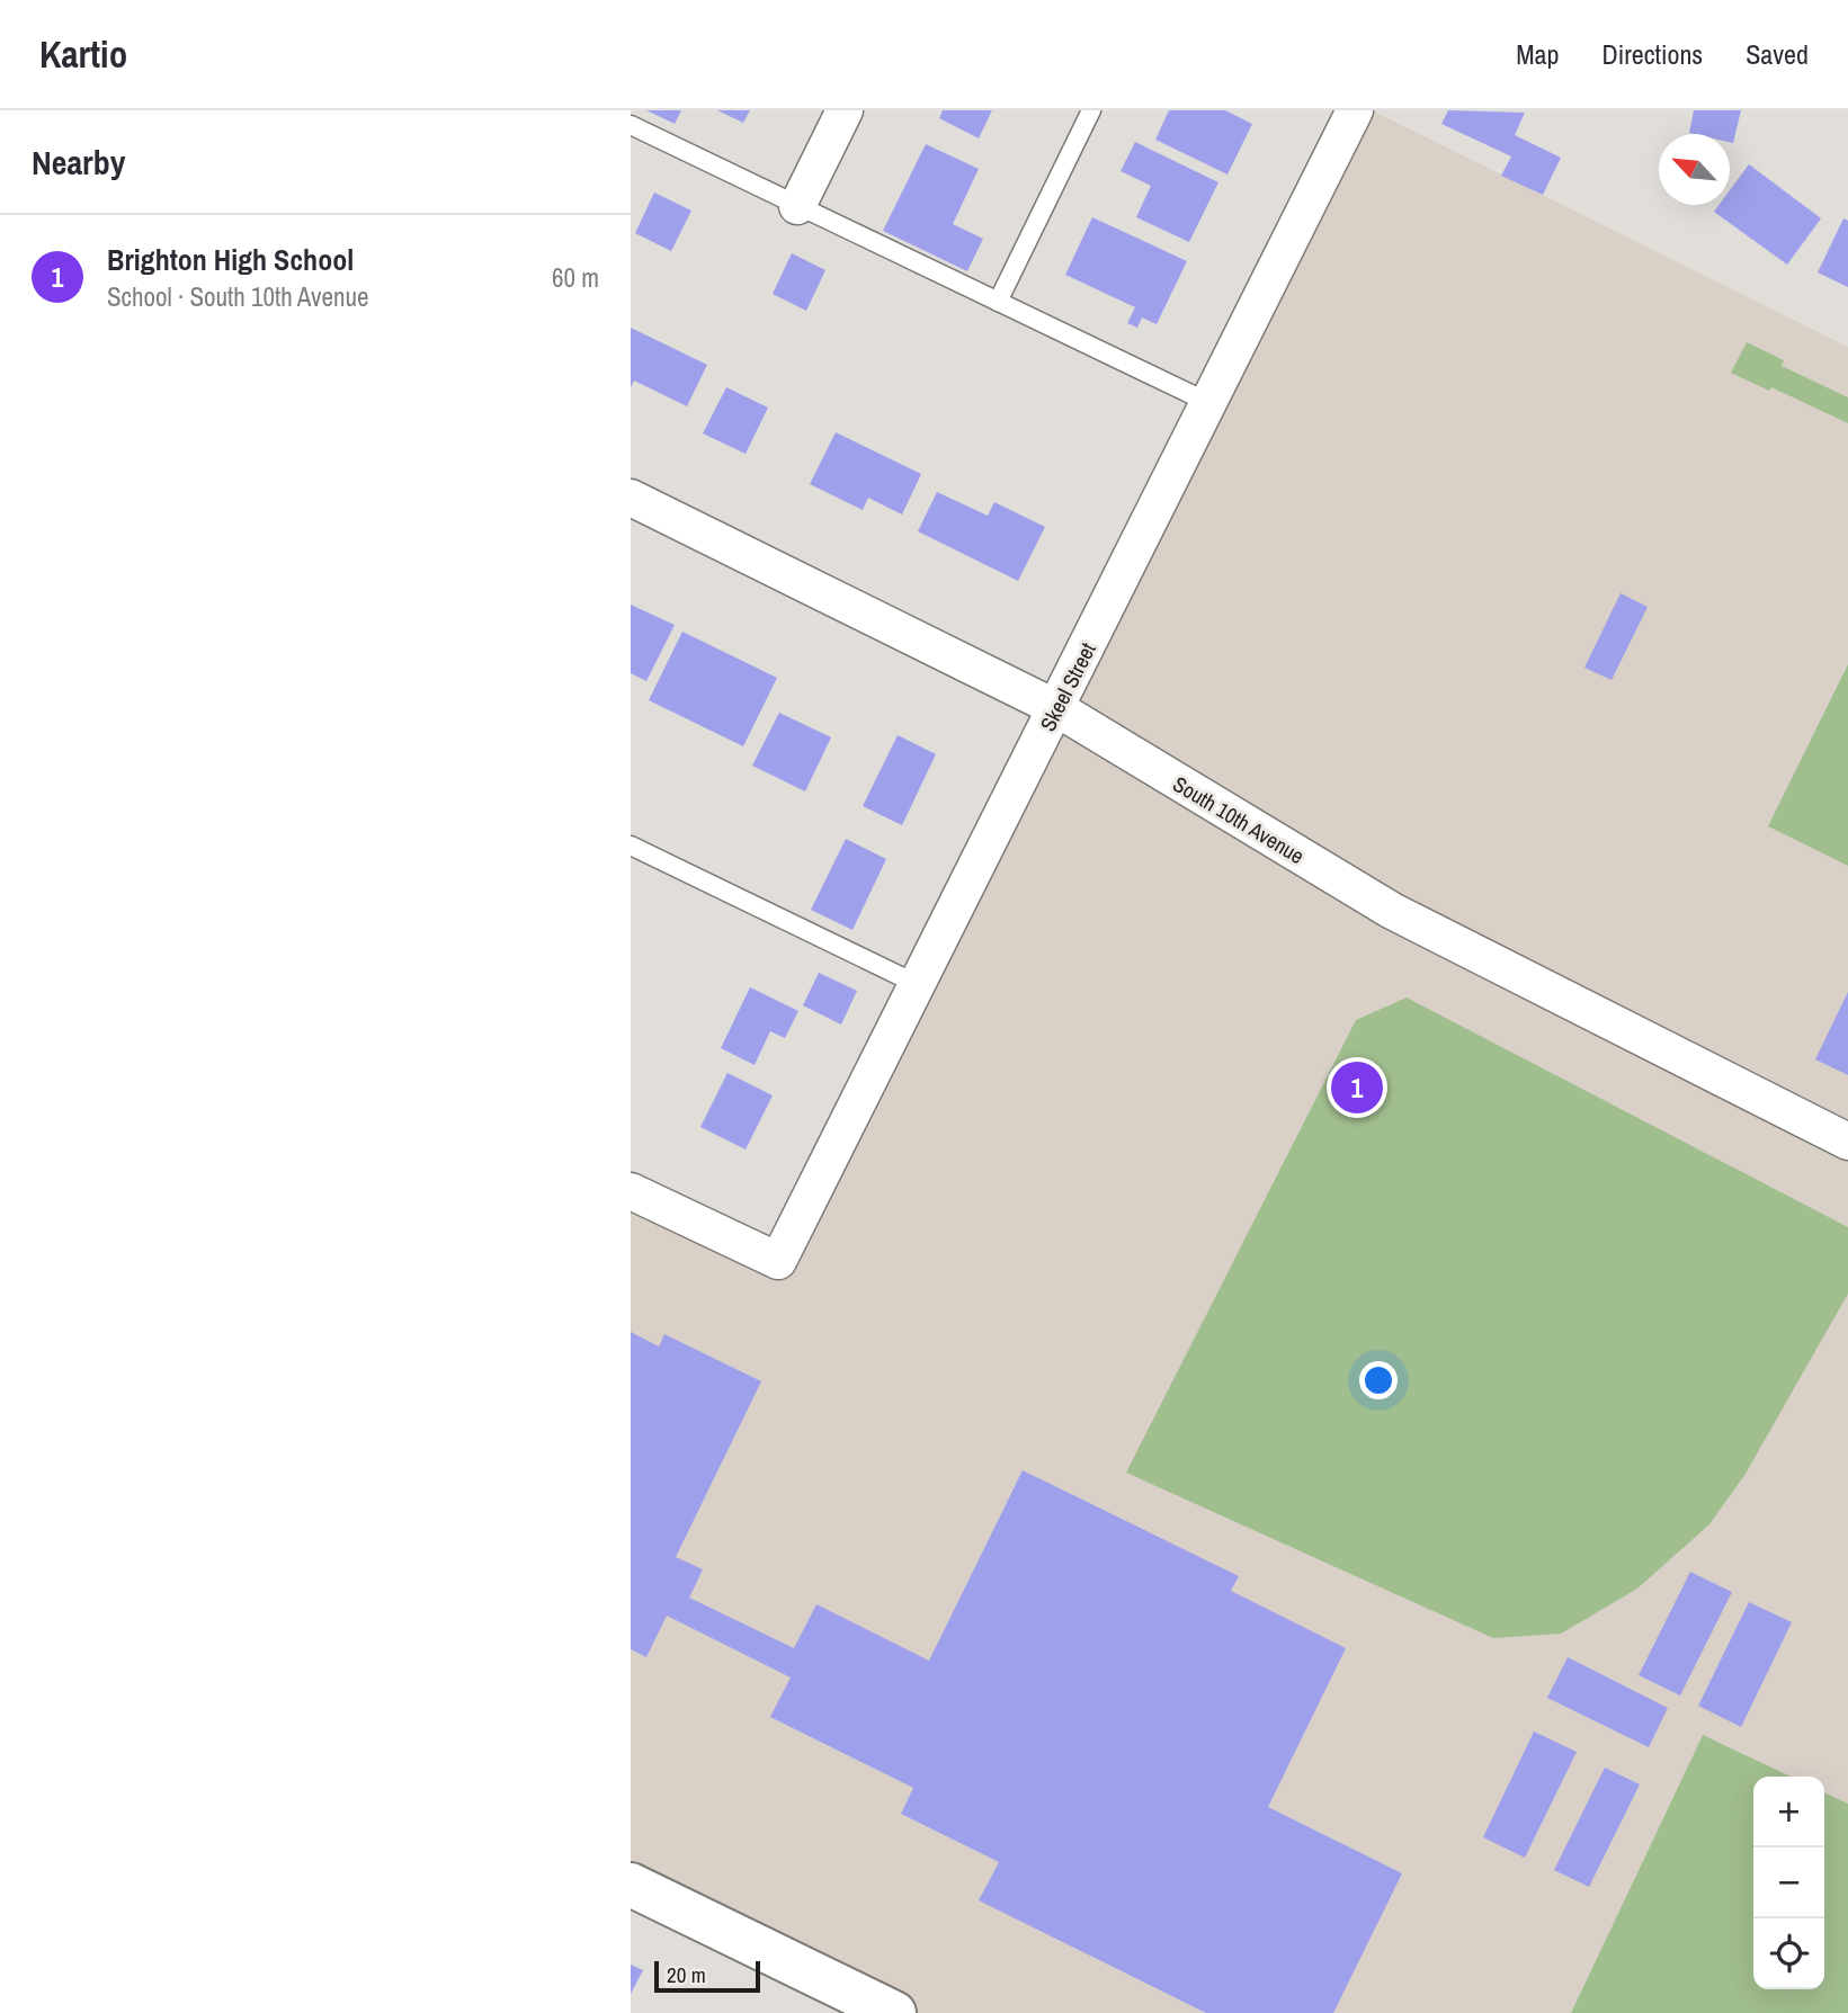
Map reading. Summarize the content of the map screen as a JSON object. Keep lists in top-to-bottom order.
{
  "streets": {
    "street": ["Skeel Street", "South 10th Avenue"]
  },
  "crossings": [
    ["Skeel Street", "South 10th Avenue"]
  ],
  "scale_bar": "20 m",
  "north": "top left",
  "page": {
    "header": "Kartio",
    "nav": ["Map", "Directions", "Saved"],
    "heading": "Nearby",
    "list": [
      {
        "mark": "1",
        "name": "Brighton High School",
        "note": "School · South 10th Avenue",
        "value": "60 m"
      }
    ],
    "pins": "1",
    "map_buttons": ["+", "−"],
    "scale": "20 m"
  }
}
